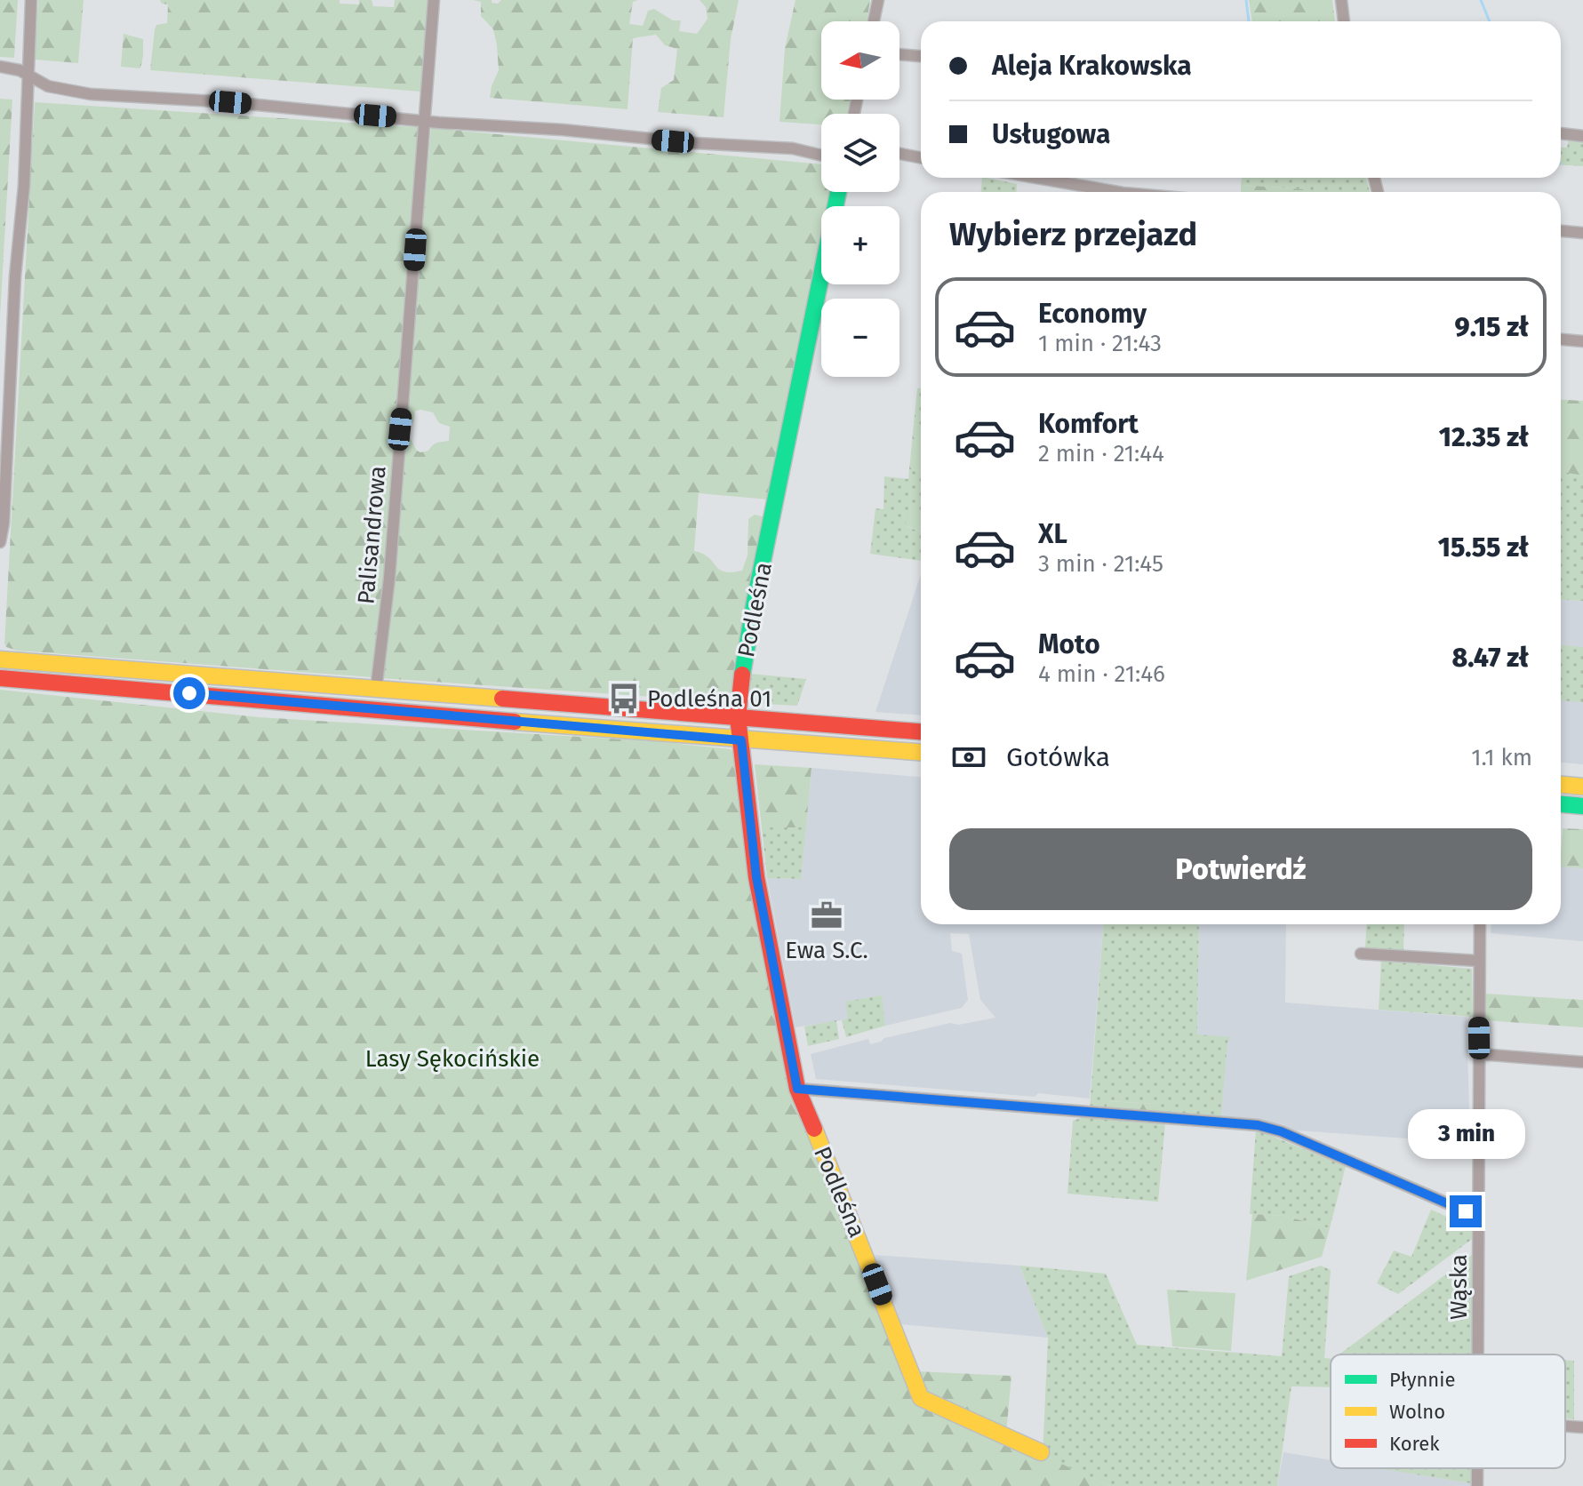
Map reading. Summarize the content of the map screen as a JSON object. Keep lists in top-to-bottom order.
{
  "streets": {
    "main road": ["Podleśna"],
    "street": ["Palisandrowa", "Wąska"]
  },
  "parks": ["Lasy Sękocińskie"],
  "places": {
    "bus stop": ["Podleśna 01"],
    "office": ["Ewa S.C."]
  },
  "legend": ["Płynnie", "Wolno", "Korek"],
  "north": "left",
  "page": {
    "map_buttons": ["+", "−"],
    "banner": ["Aleja Krakowska", "Usługowa"],
    "heading": "Wybierz przejazd",
    "list": [
      {
        "name": "Economy",
        "note": "1 min · 21:43",
        "value": "9.15 zł"
      },
      {
        "name": "Komfort",
        "note": "2 min · 21:44",
        "value": "12.35 zł"
      },
      {
        "name": "XL",
        "note": "3 min · 21:45",
        "value": "15.55 zł"
      },
      {
        "name": "Moto",
        "note": "4 min · 21:46",
        "value": "8.47 zł"
      }
    ],
    "pay": ["Gotówka", "1.1 km"],
    "buttons": "Potwierdź",
    "bubble": "3 min"
  }
}
